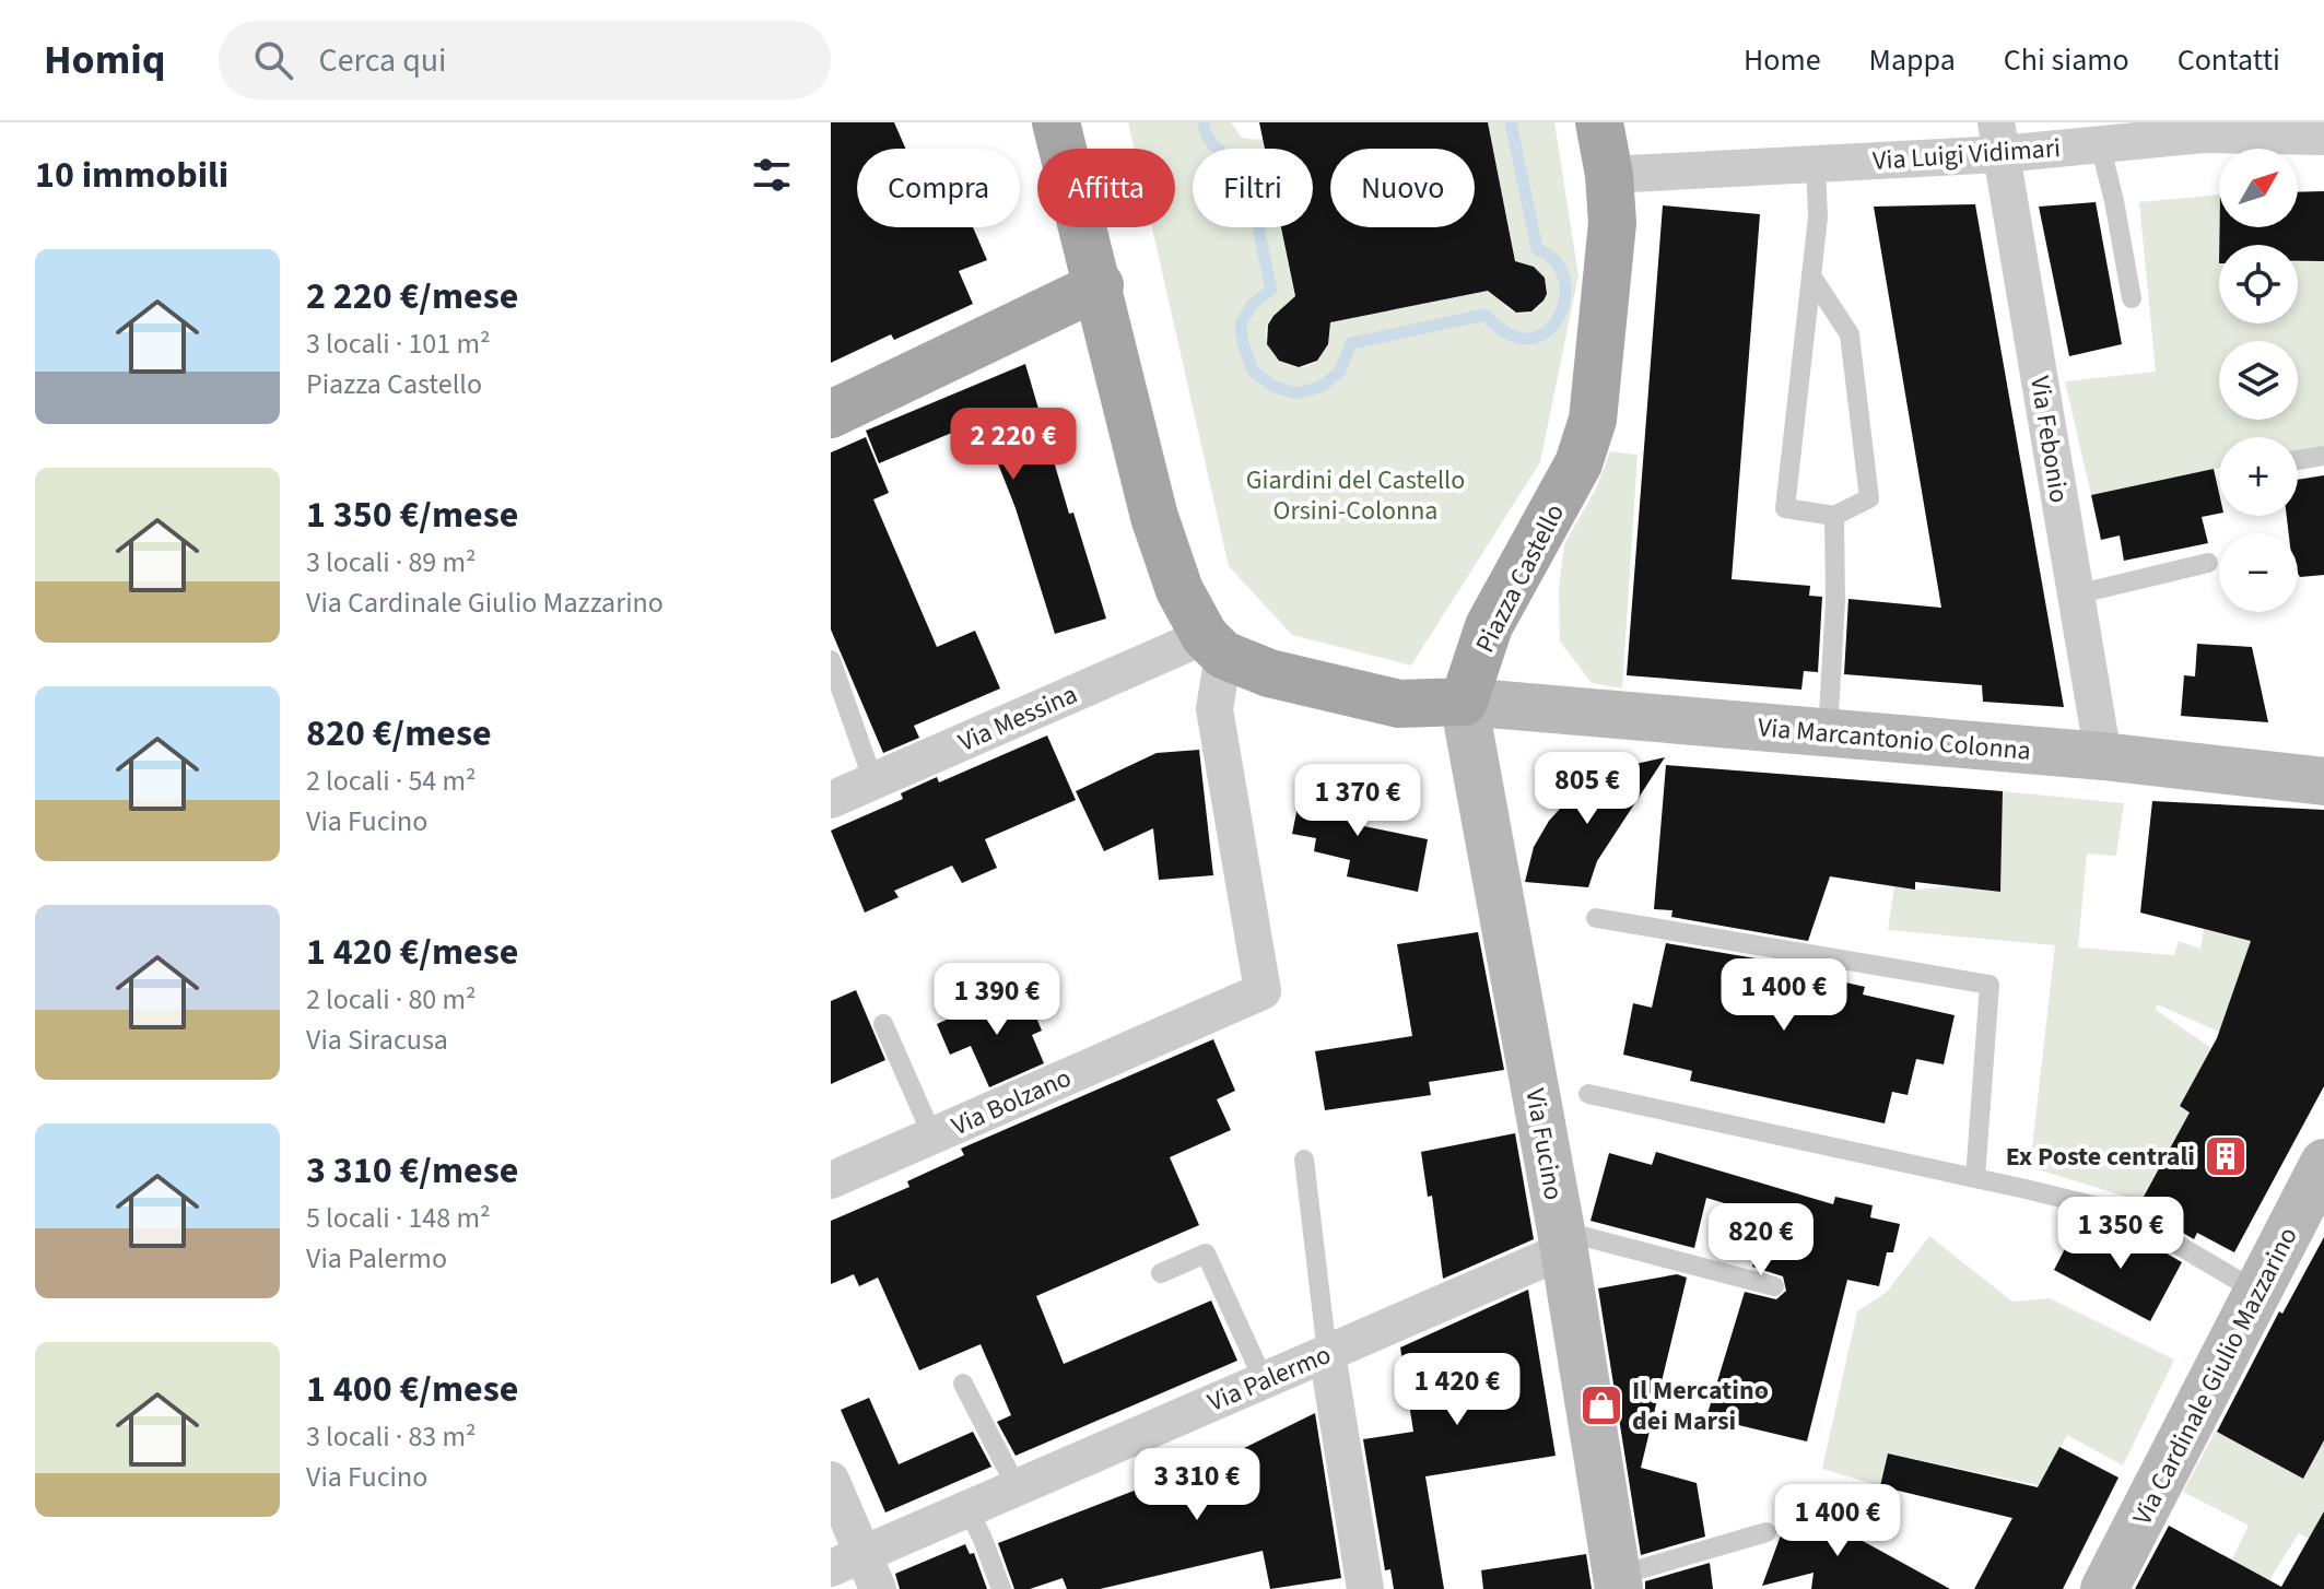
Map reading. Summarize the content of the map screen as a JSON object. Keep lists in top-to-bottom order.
{
  "streets": {
    "main road": ["Piazza Castello"],
    "street": [
      "Via Luigi Vidimari",
      "Via Febonio",
      "Via Messina",
      "Via Marcantonio Colonna",
      "Via Bolzano",
      "Via Fucino",
      "Via Cardinale Giulio Mazzarino",
      "Via Palermo"
    ]
  },
  "crossings": [
    ["Via Luigi Vidimari", "Via Febonio"],
    ["Via Luigi Vidimari", "Piazza Castello"],
    ["Via Febonio", "Via Marcantonio Colonna"],
    ["Piazza Castello", "Via Marcantonio Colonna"],
    ["Piazza Castello", "Via Fucino"],
    ["Via Messina", "Via Bolzano"],
    ["Via Marcantonio Colonna", "Via Fucino"],
    ["Via Fucino", "Via Palermo"]
  ],
  "parks": ["Giardini del Castello Orsini-Colonna"],
  "places": {
    "building": ["Ex Poste centrali"],
    "shop": ["Il Mercatino dei Marsi"]
  },
  "north": "top right",
  "page": {
    "header": "Homiq",
    "search": "Cerca qui",
    "nav": [
      "Home",
      "Mappa",
      "Chi siamo",
      "Contatti"
    ],
    "heading": "10 immobili",
    "map_buttons": ["+", "−"],
    "chip": [
      "Compra",
      "Affitta",
      "Filtri",
      "Nuovo"
    ],
    "list": [
      {
        "name": "2 220 €/mese",
        "note": "3 locali · 101 m² · Piazza Castello"
      },
      {
        "name": "1 350 €/mese",
        "note": "3 locali · 89 m² · Via Cardinale Giulio Mazzarino"
      },
      {
        "name": "820 €/mese",
        "note": "2 locali · 54 m² · Via Fucino"
      },
      {
        "name": "1 420 €/mese",
        "note": "2 locali · 80 m² · Via Siracusa"
      },
      {
        "name": "3 310 €/mese",
        "note": "5 locali · 148 m² · Via Palermo"
      },
      {
        "name": "1 400 €/mese",
        "note": "3 locali · 83 m² · Via Fucino"
      }
    ],
    "price": [
      "2 220 €",
      "805 €",
      "1 370 €",
      "1 400 €",
      "1 390 €",
      "1 350 €",
      "820 €",
      "1 420 €",
      "3 310 €",
      "1 400 €"
    ]
  }
}
